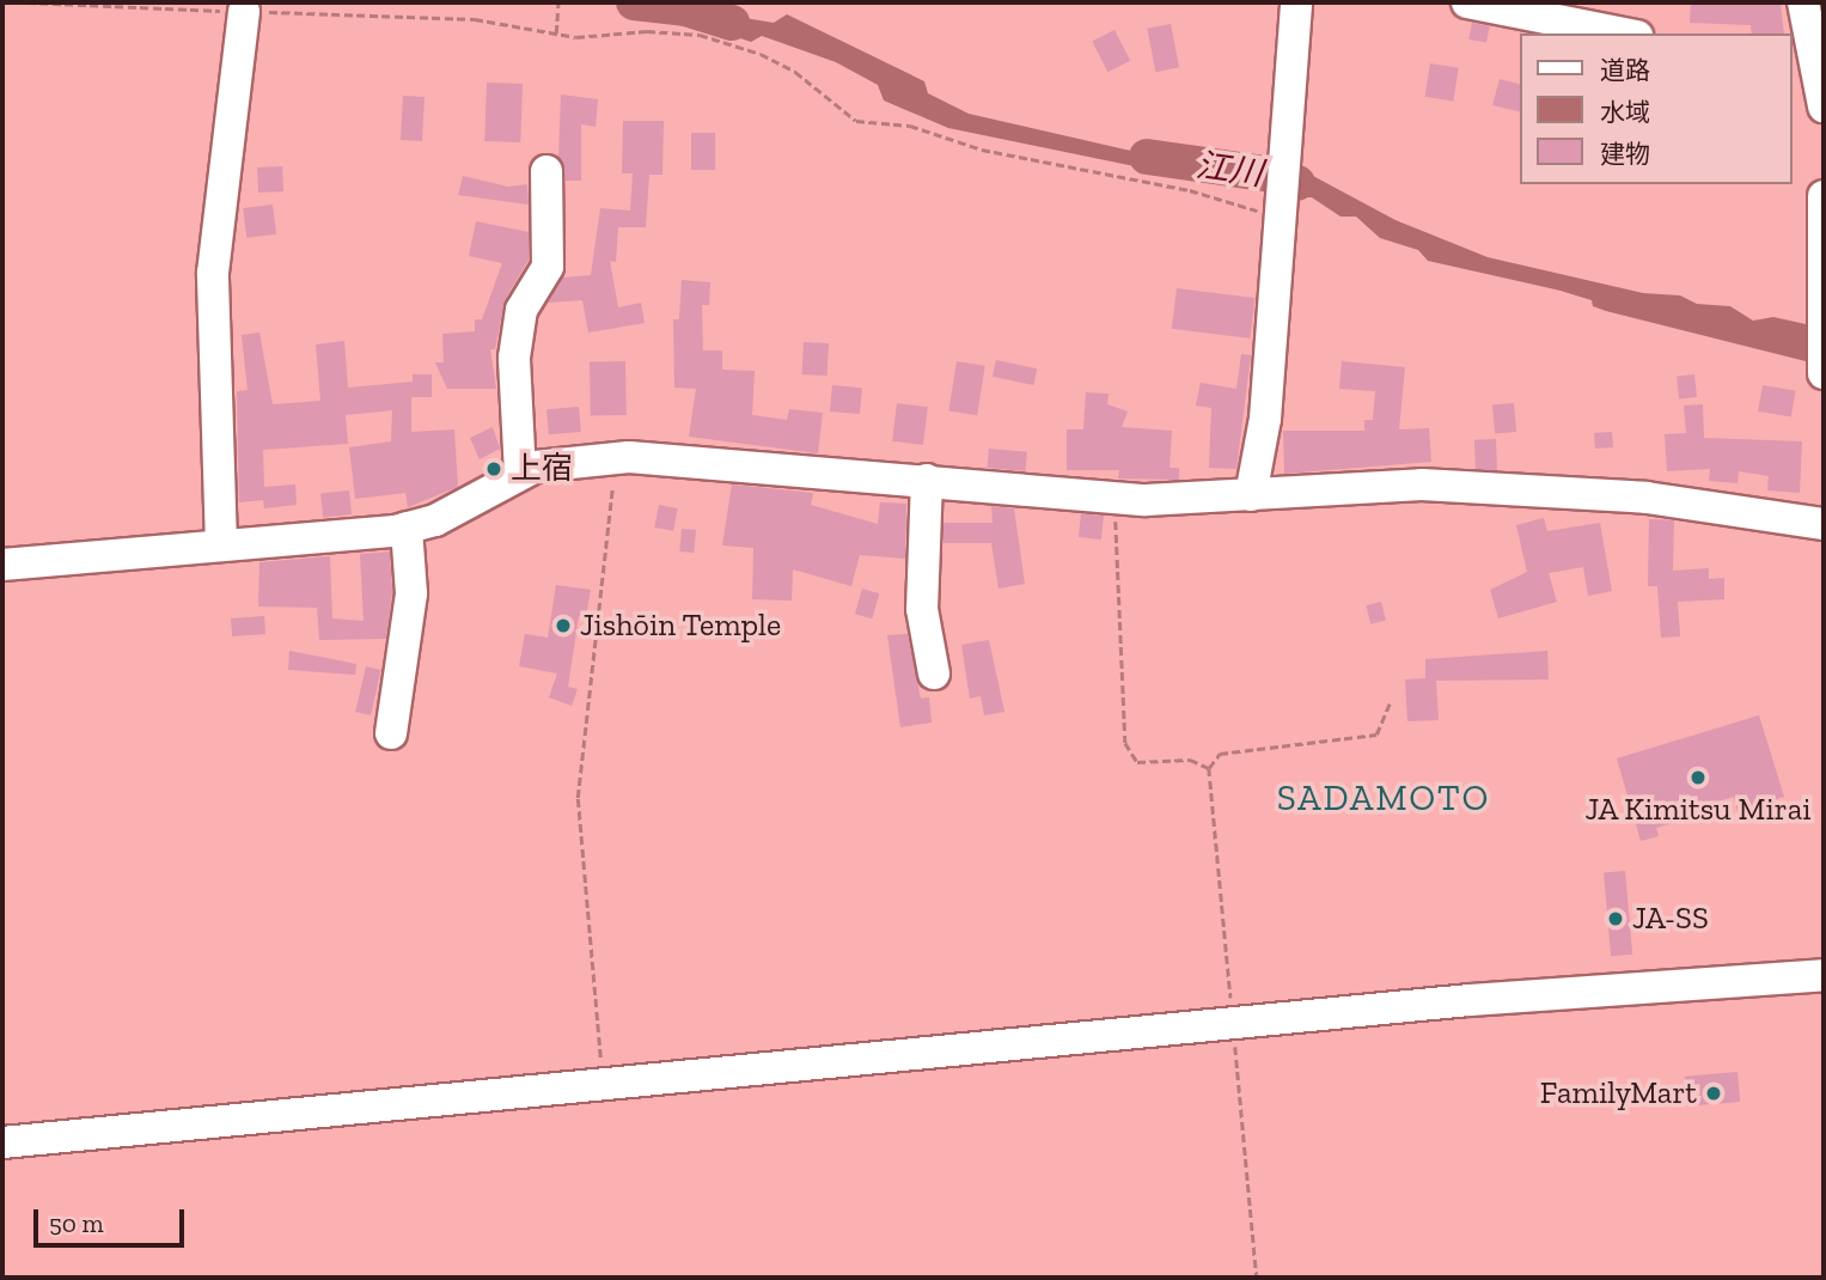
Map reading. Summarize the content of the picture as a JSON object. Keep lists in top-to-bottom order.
{
  "districts": ["SADAMOTO"],
  "water": ["江川"],
  "places": [
    "上宿",
    "Jishōin Temple",
    "JA Kimitsu Mirai",
    "JA-SS",
    "FamilyMart"
  ],
  "legend": ["道路", "水域", "建物"],
  "scale_bar": "50 m"
}
